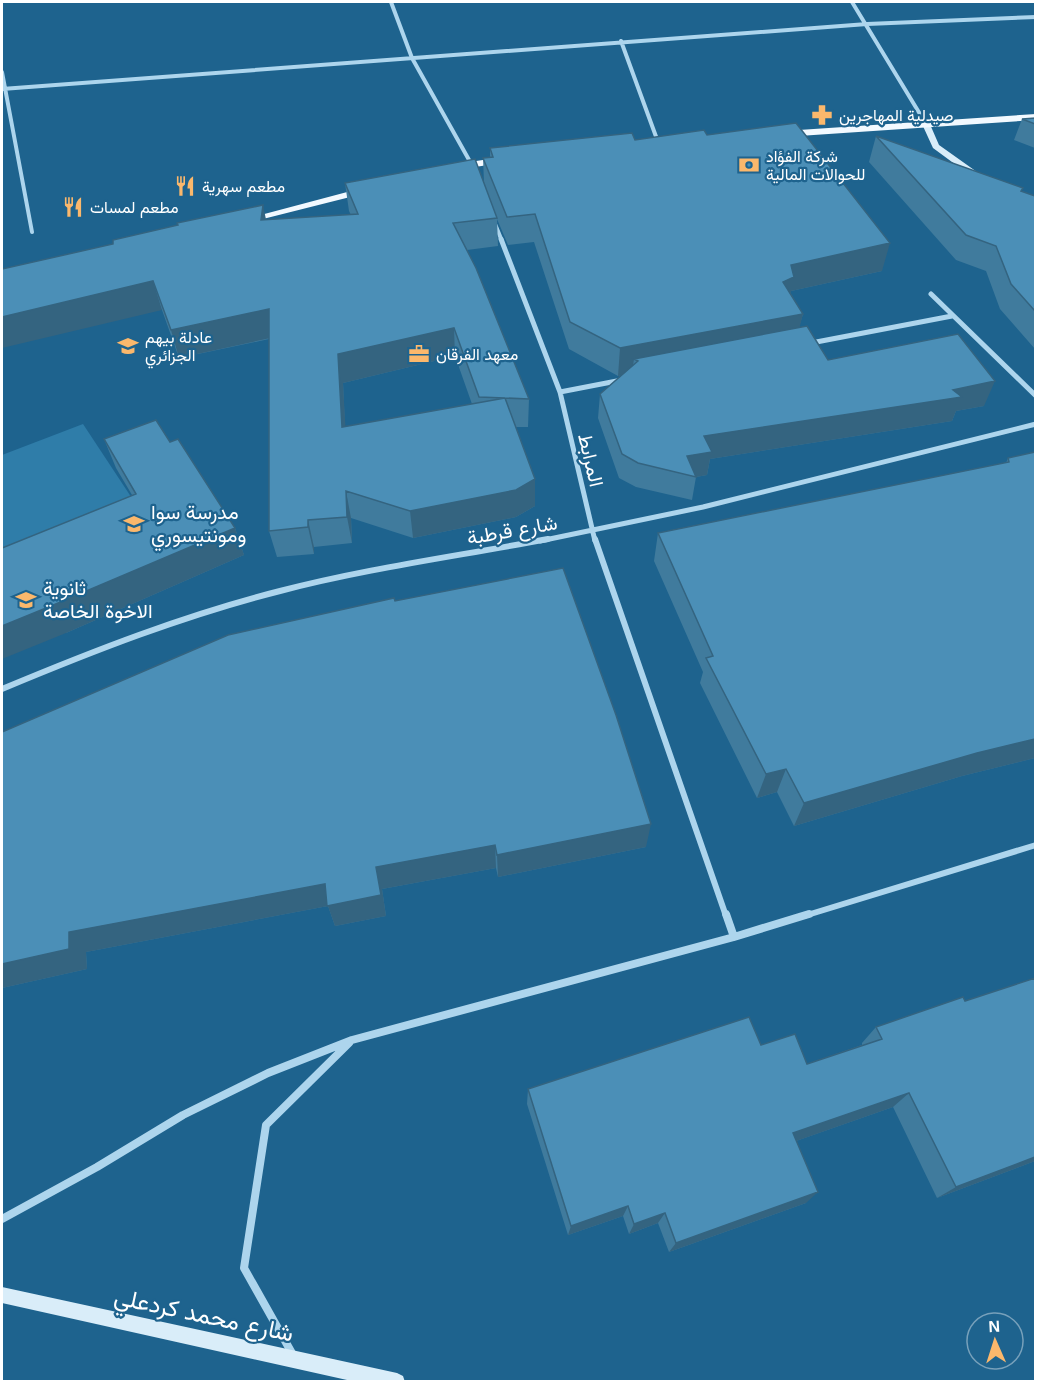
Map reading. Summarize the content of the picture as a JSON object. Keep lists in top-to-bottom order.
{
  "streets": {
    "main road": ["شارع محمد كردعلي"],
    "street": ["المرابط", "شارع قرطبة"]
  },
  "crossings": [
    ["المرابط", "شارع قرطبة"]
  ],
  "places": {
    "pharmacy": ["صيدلية المهاجرين"],
    "bank": ["شركة الفؤاد للحوالات المالية"],
    "restaurant": ["مطعم سهرية", "مطعم لمسات"],
    "school or university": ["عادلة بيهم الجزائري", "مدرسة سوا ومونتيسوري", "ثانوية الاخوة الخاصة"],
    "office": ["معهد الفرقان"]
  },
  "north": "top"
}
